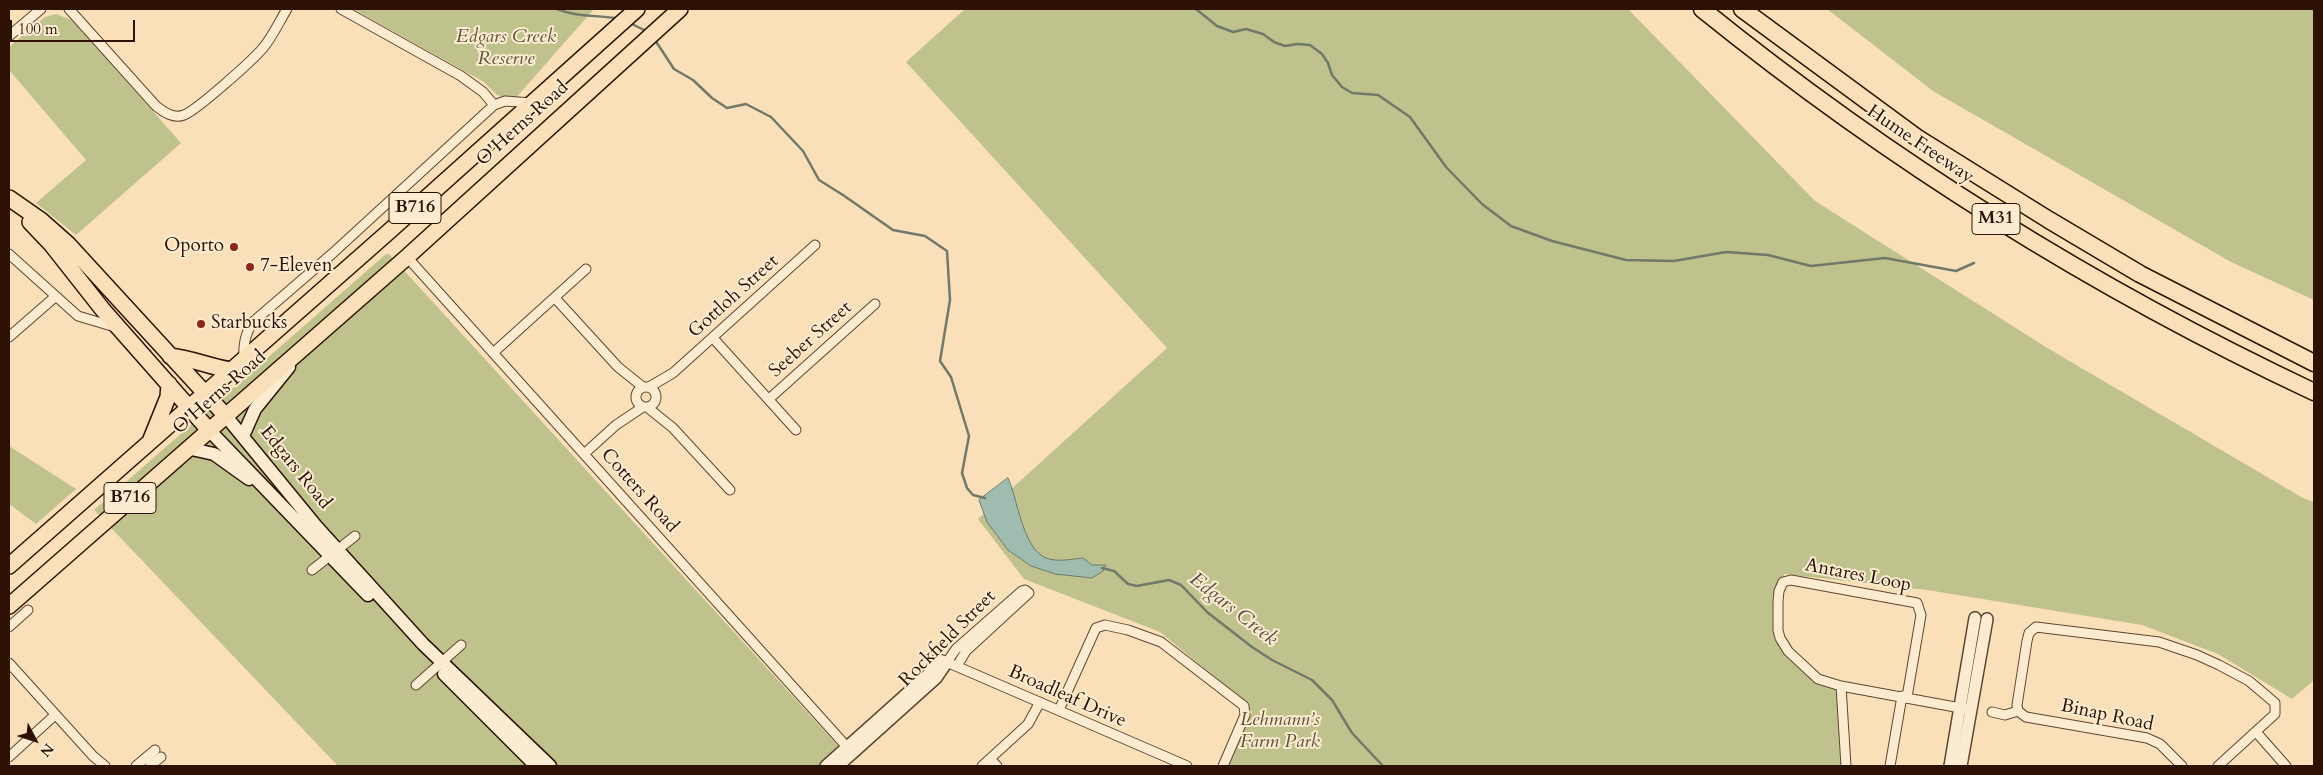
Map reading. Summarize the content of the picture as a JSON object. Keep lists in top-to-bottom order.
{
  "streets": {
    "highway": ["Hume Freeway", "M31"],
    "main road": ["O'Herns Road", "B716", "Edgars Road"],
    "street": [
      "Gottloh Street",
      "Seeber Street",
      "Cotters Road",
      "Antares Loop",
      "Rockfield Street",
      "Broadleaf Drive",
      "Binap Road"
    ]
  },
  "crossings": [
    ["O'Herns Road", "Edgars Road"],
    ["O'Herns Road", "Cotters Road"],
    ["Cotters Road", "Rockfield Street"],
    ["Rockfield Street", "Broadleaf Drive"]
  ],
  "water": ["Edgars Creek"],
  "parks": ["Edgars Creek Reserve", "Lehmann’s Farm Park"],
  "places": ["Oporto", "7-Eleven", "Starbucks"],
  "scale_bar": "100 m",
  "north": "bottom right"
}
